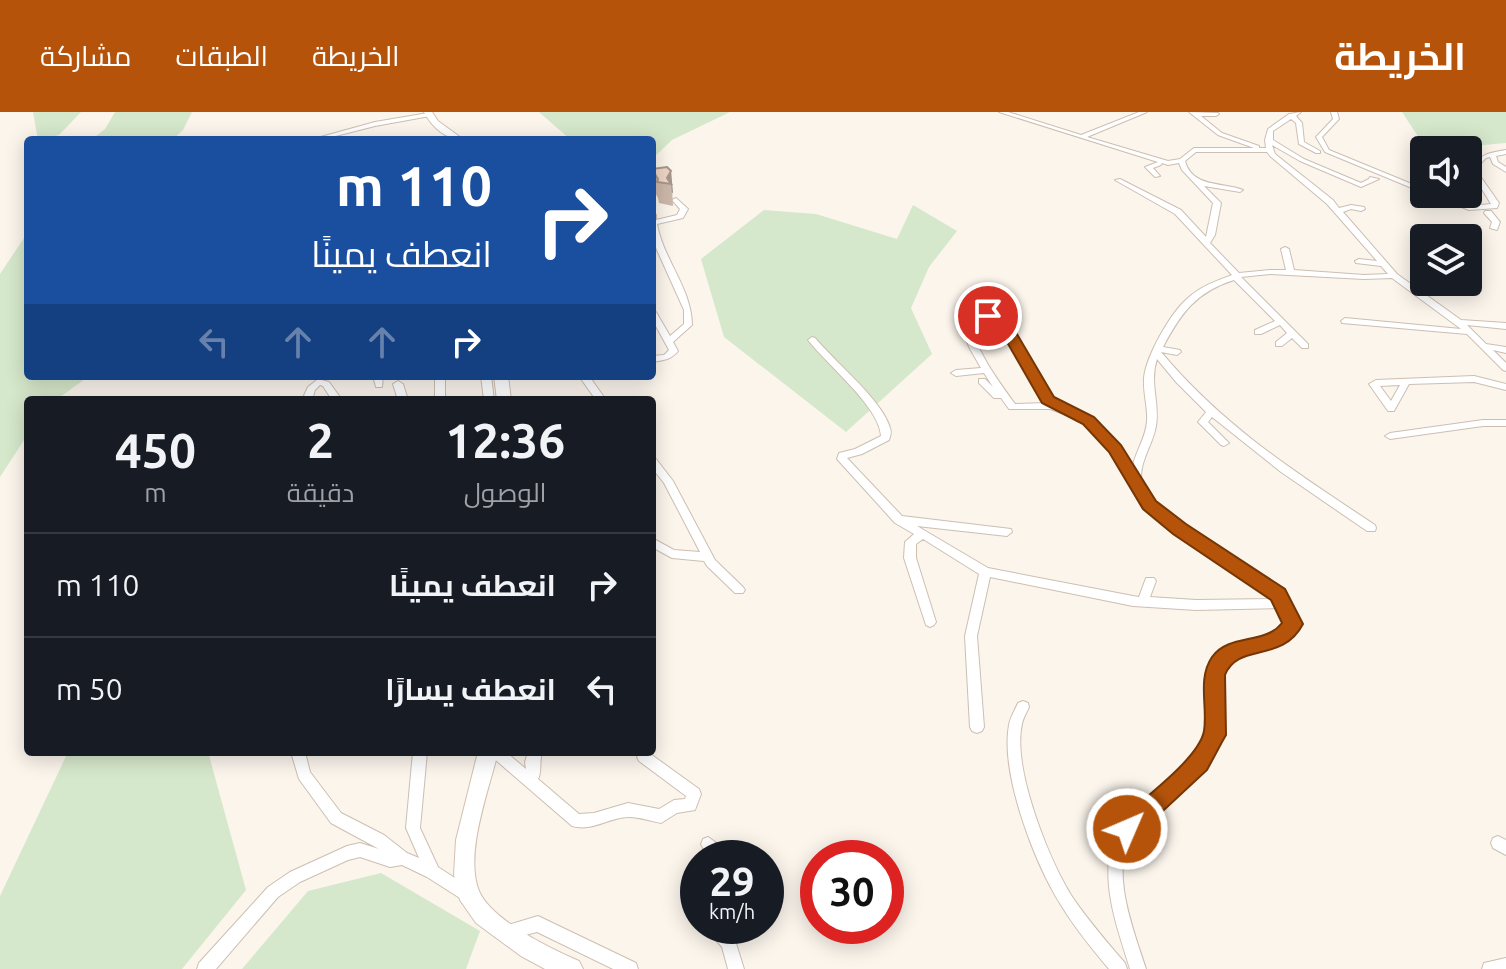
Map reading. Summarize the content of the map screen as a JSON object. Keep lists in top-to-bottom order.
{
  "page": {
    "header": "الخريطة",
    "nav": ["الخريطة", "الطبقات", "مشاركة"],
    "turn": ["110 m", "انعطف يمينًا"],
    "eta": [
      "12:36",
      "الوصول",
      "2",
      "دقيقة",
      "450",
      "m"
    ],
    "list": [
      {
        "name": "انعطف يمينًا",
        "value": "110 m"
      },
      {
        "name": "انعطف يسارًا",
        "value": "50 m"
      }
    ],
    "speed": "29 km/h",
    "limit": "30"
  }
}
